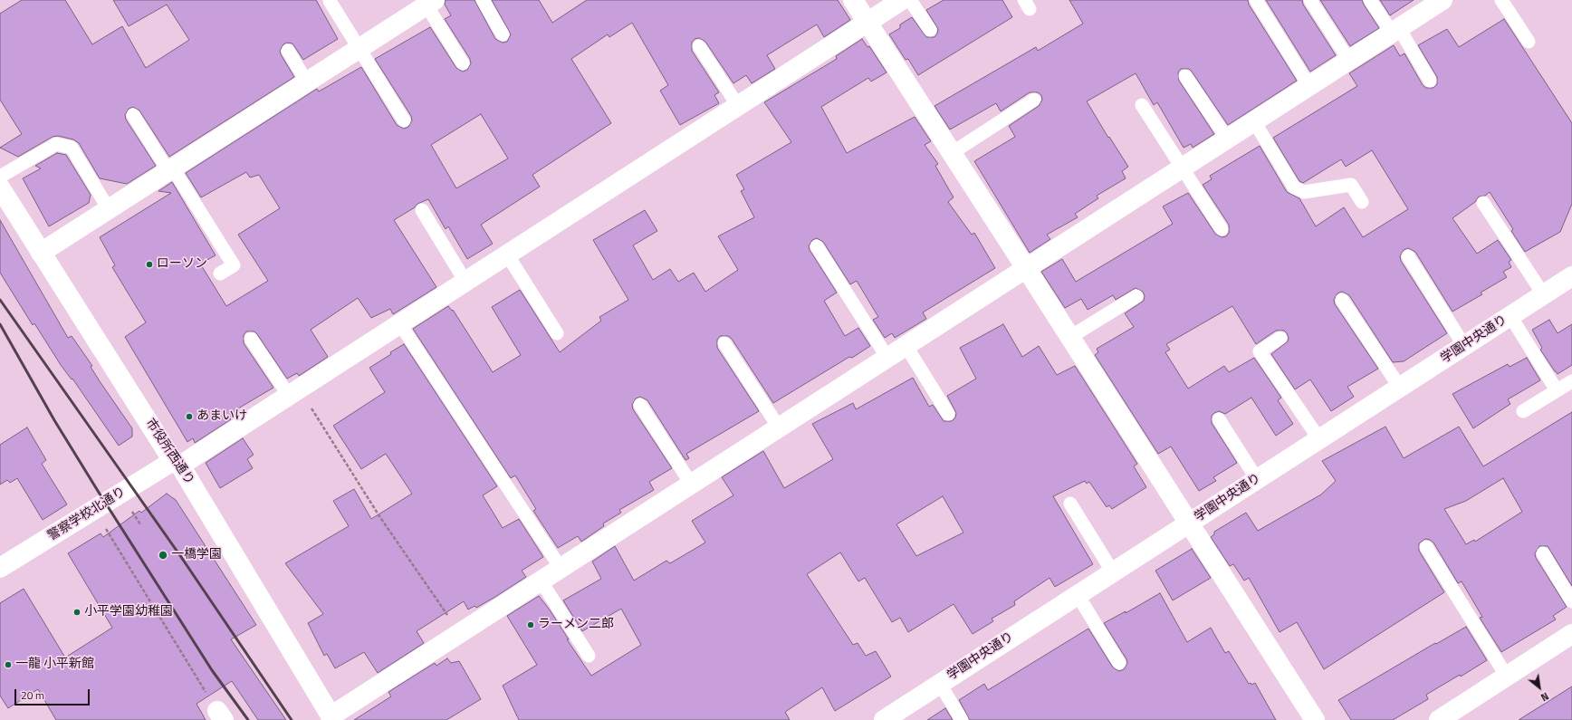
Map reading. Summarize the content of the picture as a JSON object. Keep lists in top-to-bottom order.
{
  "streets": {
    "street": ["学園中央通り", "市役所西通り", "警察学校北通り"]
  },
  "crossings": [
    ["市役所西通り", "警察学校北通り"]
  ],
  "places": [
    "ローソン",
    "あまいけ",
    "一橋学園",
    "小平学園幼稚園",
    "ラーメン二郎",
    "一龍 小平新館"
  ],
  "scale_bar": "20 m",
  "north": "bottom right"
}
